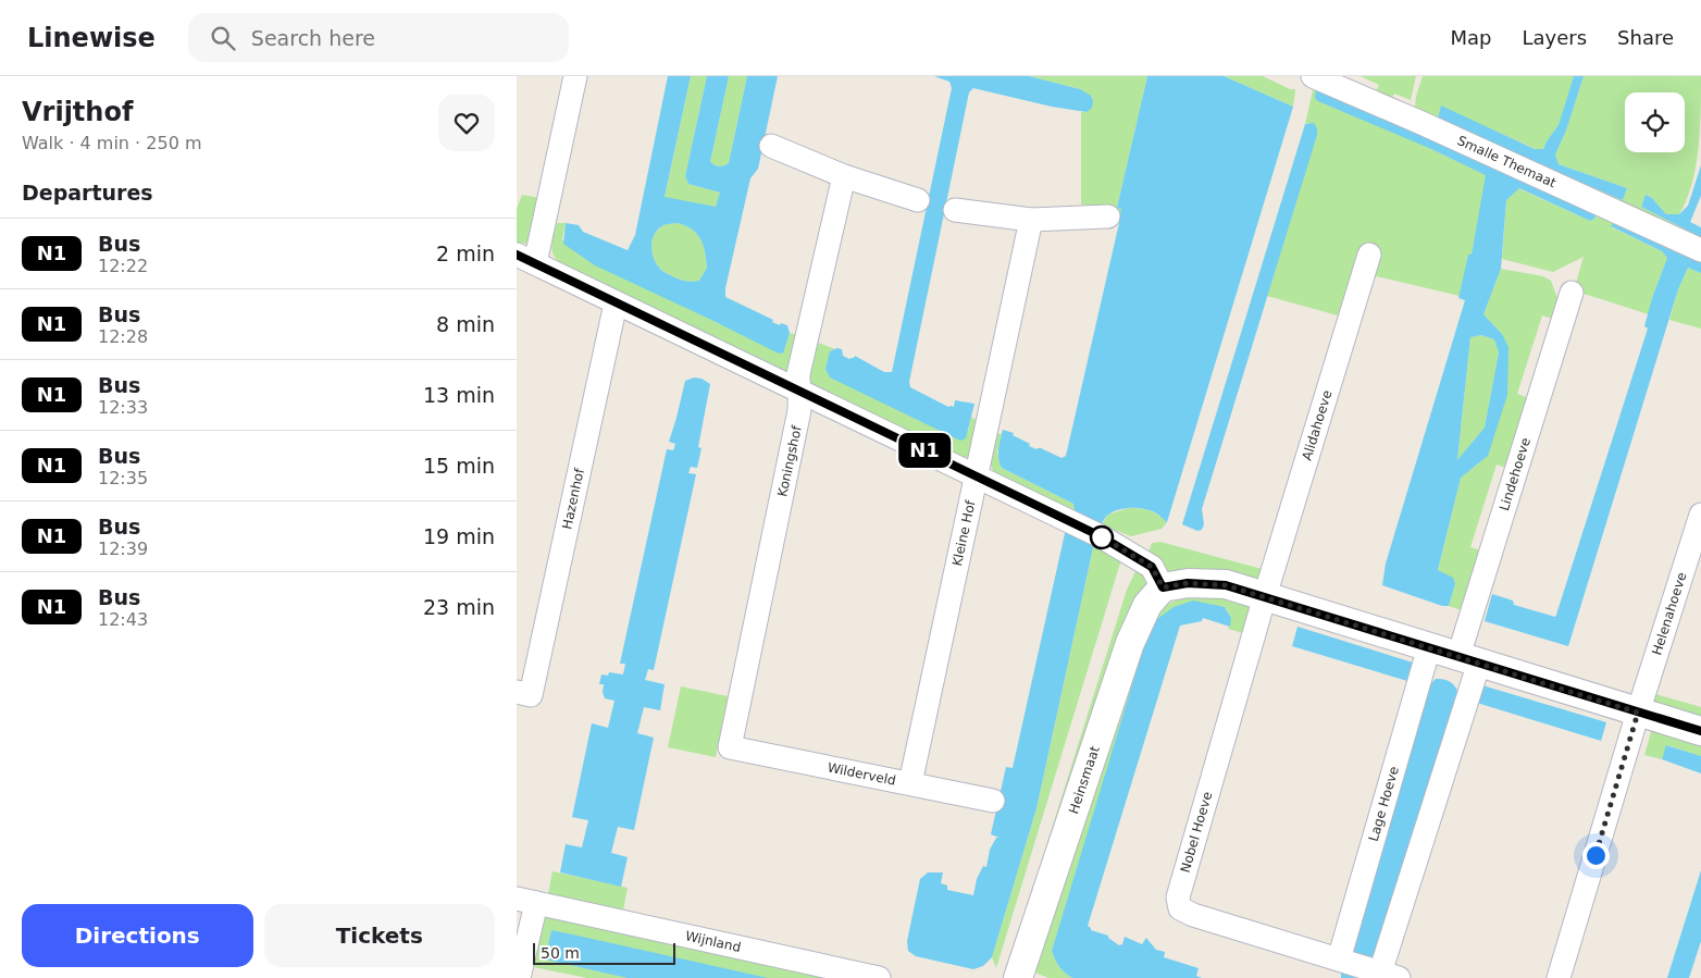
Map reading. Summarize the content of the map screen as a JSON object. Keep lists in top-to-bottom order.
{
  "streets": {
    "street": [
      "Smalle Themaat",
      "Alidahoeve",
      "Koningshof",
      "Lindehoeve",
      "Hazenhof",
      "Kleine Hof",
      "Helenahoeve",
      "Wilderveld",
      "Heinsmaat",
      "Lage Hoeve",
      "Nobel Hoeve",
      "Wijnland"
    ]
  },
  "crossings": [
    ["Alidahoeve", "Nobel Hoeve"],
    ["Koningshof", "Wilderveld"],
    ["Kleine Hof", "Wilderveld"],
    ["Lage Hoeve", "Nobel Hoeve"]
  ],
  "lines": ["bus line N1"],
  "scale_bar": "50 m",
  "page": {
    "header": "Linewise",
    "search": "Search here",
    "nav": ["Map", "Layers", "Share"],
    "heading": [
      ["Vrijthof", "Walk · 4 min · 250 m"],
      "Departures"
    ],
    "on_map": "N1",
    "list": [
      {
        "mark": "N1",
        "name": "Bus",
        "note": "12:22",
        "value": "2 min"
      },
      {
        "mark": "N1",
        "name": "Bus",
        "note": "12:28",
        "value": "8 min"
      },
      {
        "mark": "N1",
        "name": "Bus",
        "note": "12:33",
        "value": "13 min"
      },
      {
        "mark": "N1",
        "name": "Bus",
        "note": "12:35",
        "value": "15 min"
      },
      {
        "mark": "N1",
        "name": "Bus",
        "note": "12:39",
        "value": "19 min"
      },
      {
        "mark": "N1",
        "name": "Bus",
        "note": "12:43",
        "value": "23 min"
      }
    ],
    "buttons": ["Directions", "Tickets"],
    "scale": "50 m"
  }
}
